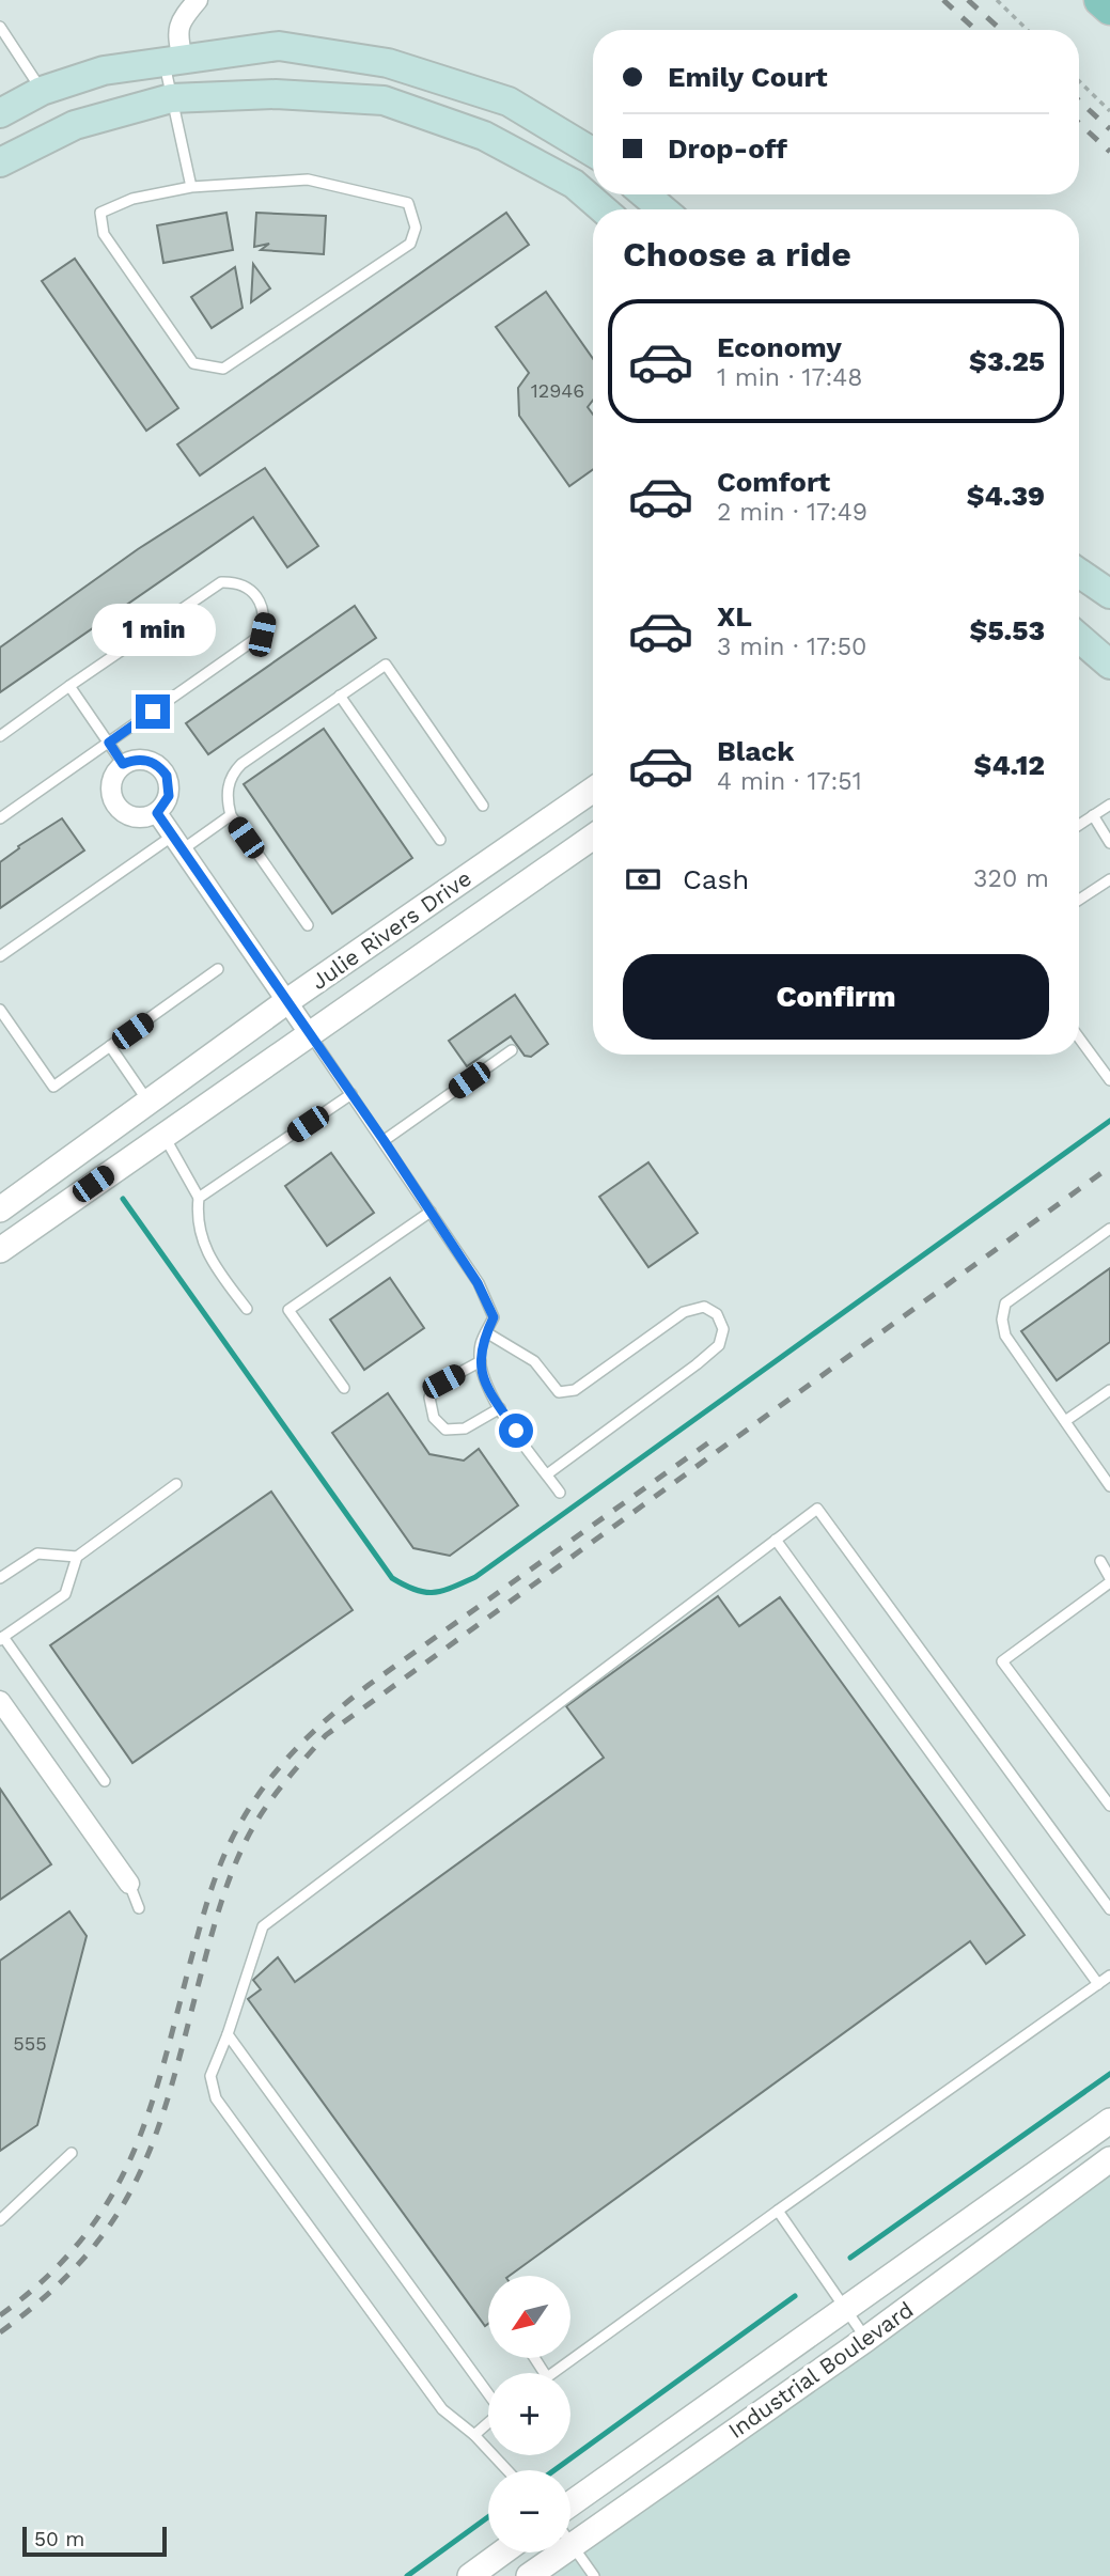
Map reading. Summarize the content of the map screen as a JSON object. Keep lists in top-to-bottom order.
{
  "streets": {
    "street": ["Julie Rivers Drive", "Industrial Boulevard"]
  },
  "house_numbers": ["12946", "555"],
  "scale_bar": "50 m",
  "north": "bottom left",
  "page": {
    "banner": ["Emily Court", "Drop-off"],
    "heading": "Choose a ride",
    "list": [
      {
        "name": "Economy",
        "note": "1 min · 17:48",
        "value": "$3.25"
      },
      {
        "name": "Comfort",
        "note": "2 min · 17:49",
        "value": "$4.39"
      },
      {
        "name": "XL",
        "note": "3 min · 17:50",
        "value": "$5.53"
      },
      {
        "name": "Black",
        "note": "4 min · 17:51",
        "value": "$4.12"
      }
    ],
    "bubble": "1 min",
    "pay": ["Cash", "320 m"],
    "buttons": "Confirm",
    "map_buttons": ["+", "−"],
    "scale": "50 m"
  }
}
